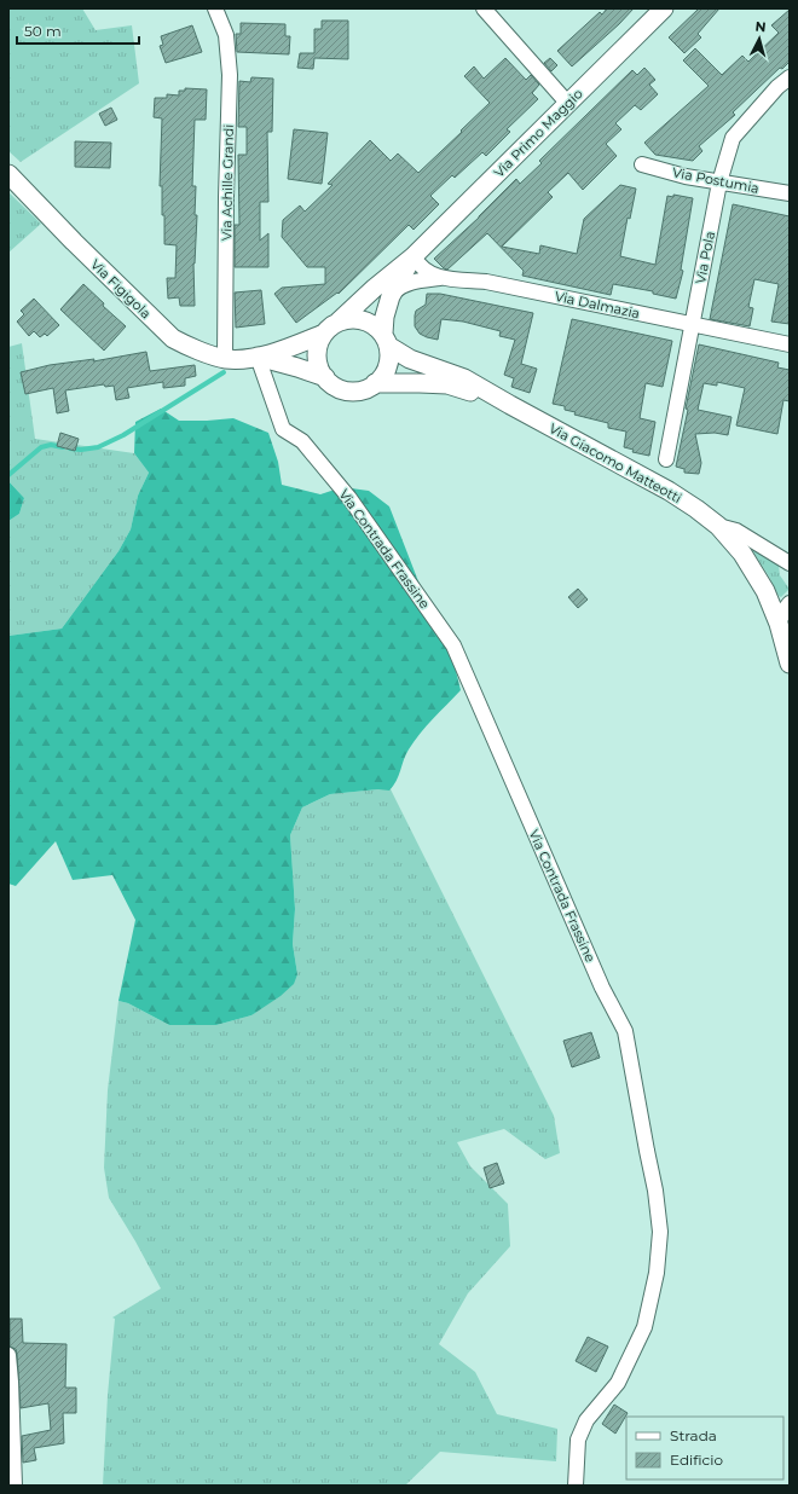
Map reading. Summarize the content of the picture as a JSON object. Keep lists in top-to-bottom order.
{
  "streets": {
    "street": [
      "Via Primo Maggio",
      "Via Postumia",
      "Via Achille Grandi",
      "Via Pola",
      "Via Figigola",
      "Via Dalmazia",
      "Via Giacomo Matteotti",
      "Via Contrada Frassine"
    ]
  },
  "crossings": [
    ["Via Primo Maggio", "Via Dalmazia"],
    ["Via Primo Maggio", "Via Giacomo Matteotti"],
    ["Via Postumia", "Via Pola"],
    ["Via Achille Grandi", "Via Figigola"],
    ["Via Pola", "Via Dalmazia"],
    ["Via Figigola", "Via Contrada Frassine"]
  ],
  "legend": ["Strada", "Edificio"],
  "scale_bar": "50 m",
  "north": "top"
}
